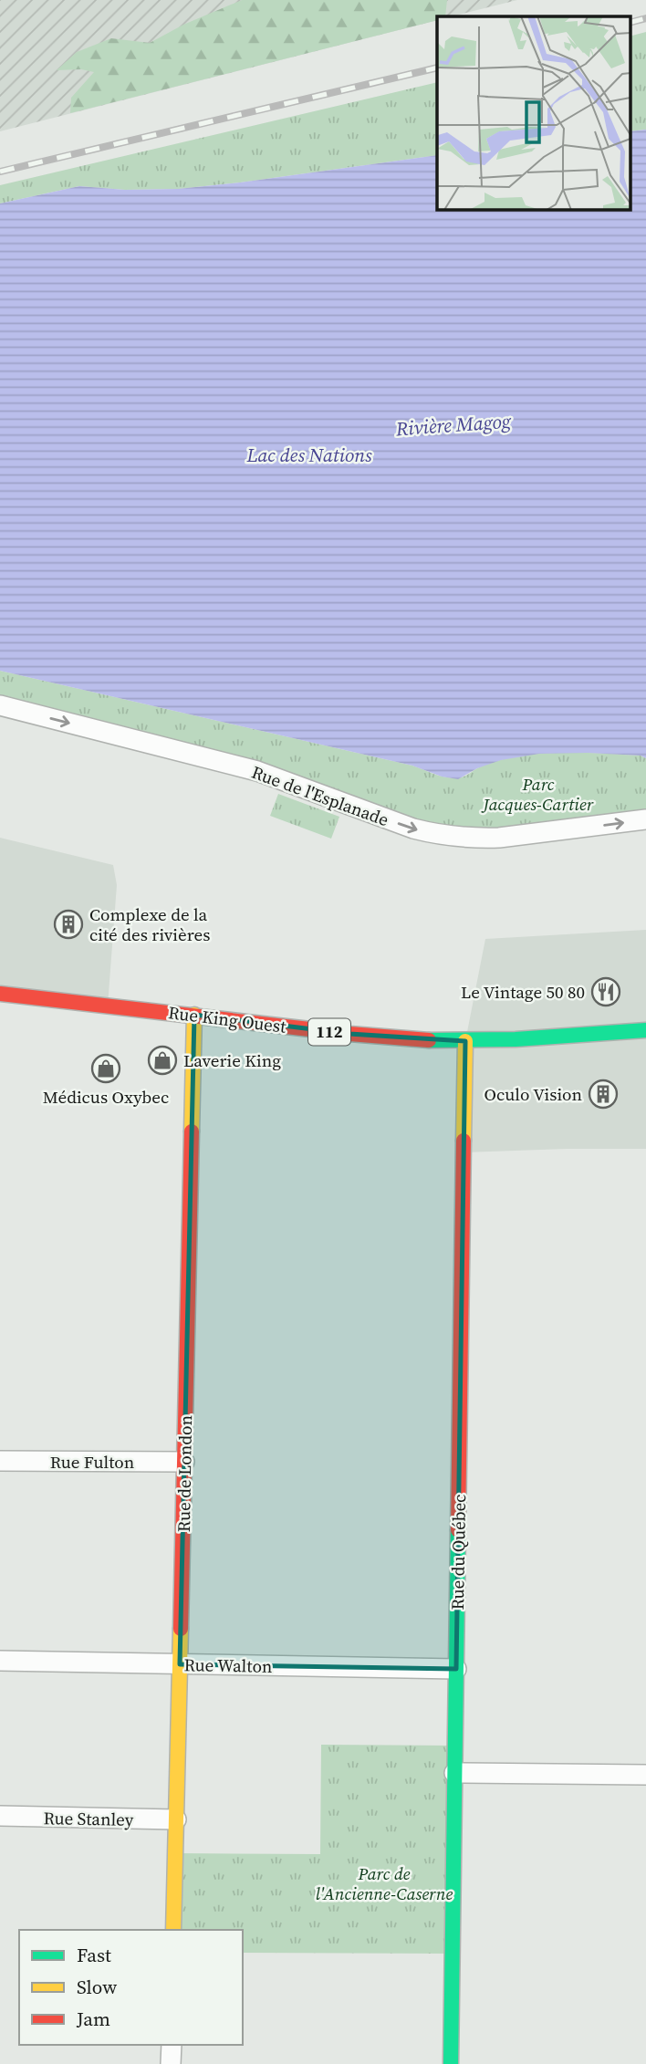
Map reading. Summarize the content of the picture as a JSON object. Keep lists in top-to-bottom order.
{
  "streets": {
    "street": [
      "Rue de l'Esplanade",
      "Rue King Ouest",
      "112",
      "Rue Fulton",
      "Rue de London",
      "Rue du Québec",
      "Rue Walton",
      "Rue Stanley"
    ]
  },
  "crossings": [
    ["Rue King Ouest", "Rue de London"],
    ["Rue King Ouest", "Rue du Québec"],
    ["Rue Fulton", "Rue de London"],
    ["Rue de London", "Rue Walton"],
    ["Rue de London", "Rue Stanley"],
    ["Rue du Québec", "Rue Walton"]
  ],
  "one_way": ["Rue de l'Esplanade"],
  "water": ["Rivière Magog", "Lac des Nations"],
  "parks": ["Parc Jacques-Cartier", "Parc de l'Ancienne-Caserne"],
  "places": {
    "building": ["Complexe de la cité des rivières", "Oculo Vision"],
    "restaurant": ["Le Vintage 50 80"],
    "shop": ["Laverie King", "Médicus Oxybec"]
  },
  "legend": ["Fast", "Slow", "Jam"]
}
